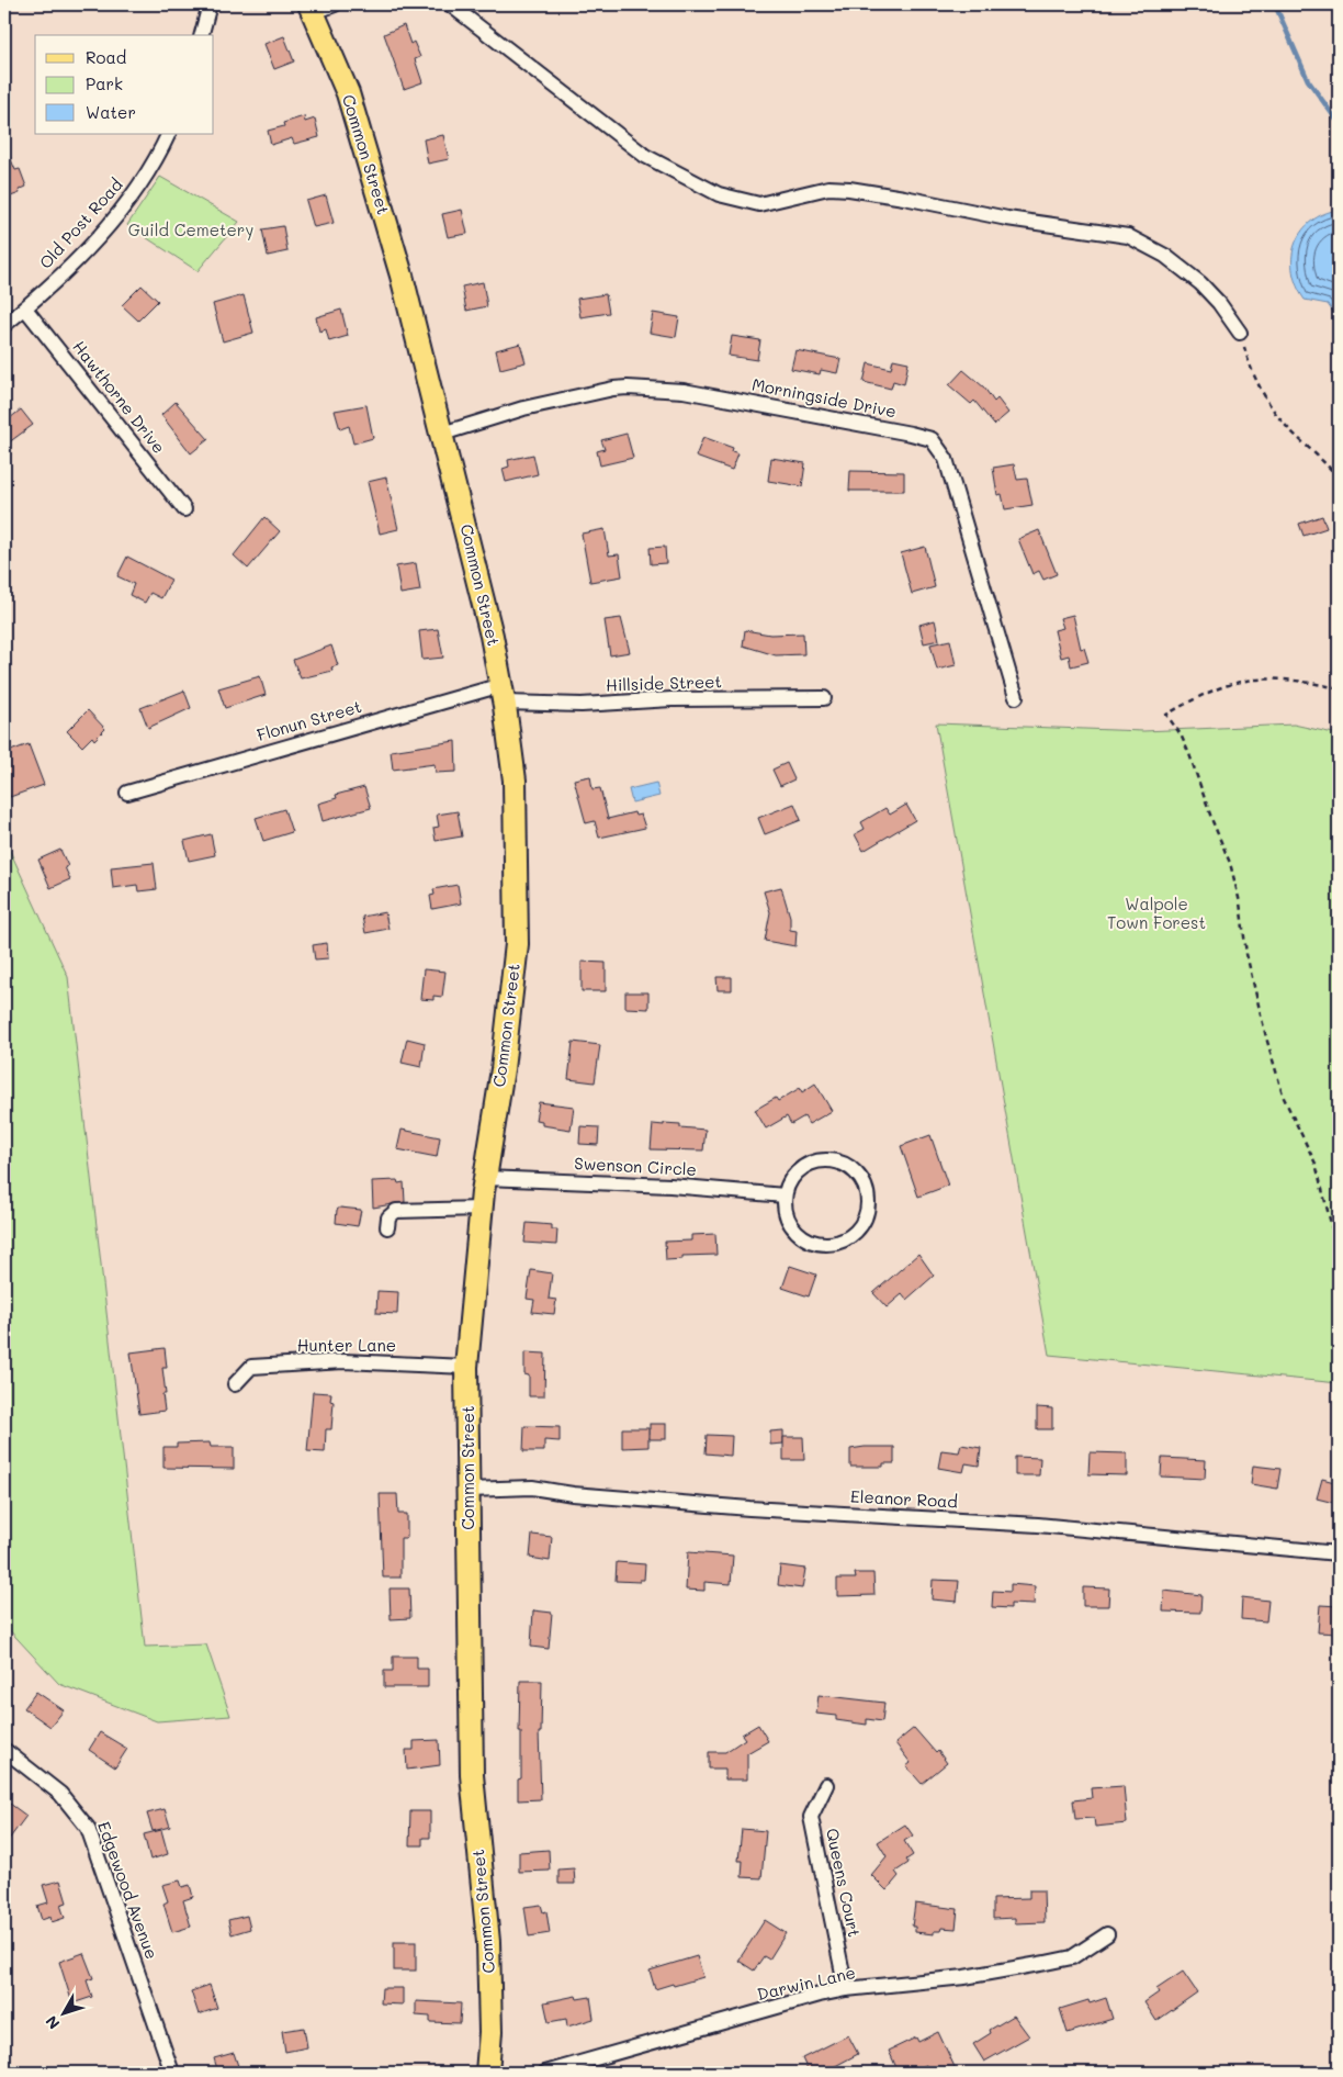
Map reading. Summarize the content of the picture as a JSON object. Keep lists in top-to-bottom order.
{
  "streets": {
    "main road": ["Common Street"],
    "street": [
      "Old Post Road",
      "Hawthorne Drive",
      "Morningside Drive",
      "Hillside Street",
      "Flonun Street",
      "Swenson Circle",
      "Hunter Lane",
      "Eleanor Road",
      "Queens Court",
      "Edgewood Avenue",
      "Darwin Lane"
    ]
  },
  "crossings": [
    ["Common Street", "Morningside Drive"],
    ["Common Street", "Hillside Street"],
    ["Common Street", "Flonun Street"],
    ["Common Street", "Swenson Circle"],
    ["Common Street", "Hunter Lane"],
    ["Common Street", "Eleanor Road"],
    ["Old Post Road", "Hawthorne Drive"],
    ["Hillside Street", "Flonun Street"],
    ["Queens Court", "Darwin Lane"]
  ],
  "parks": ["Guild Cemetery", "Walpole Town Forest"],
  "legend": ["Road", "Park", "Water"],
  "north": "bottom left"
}
